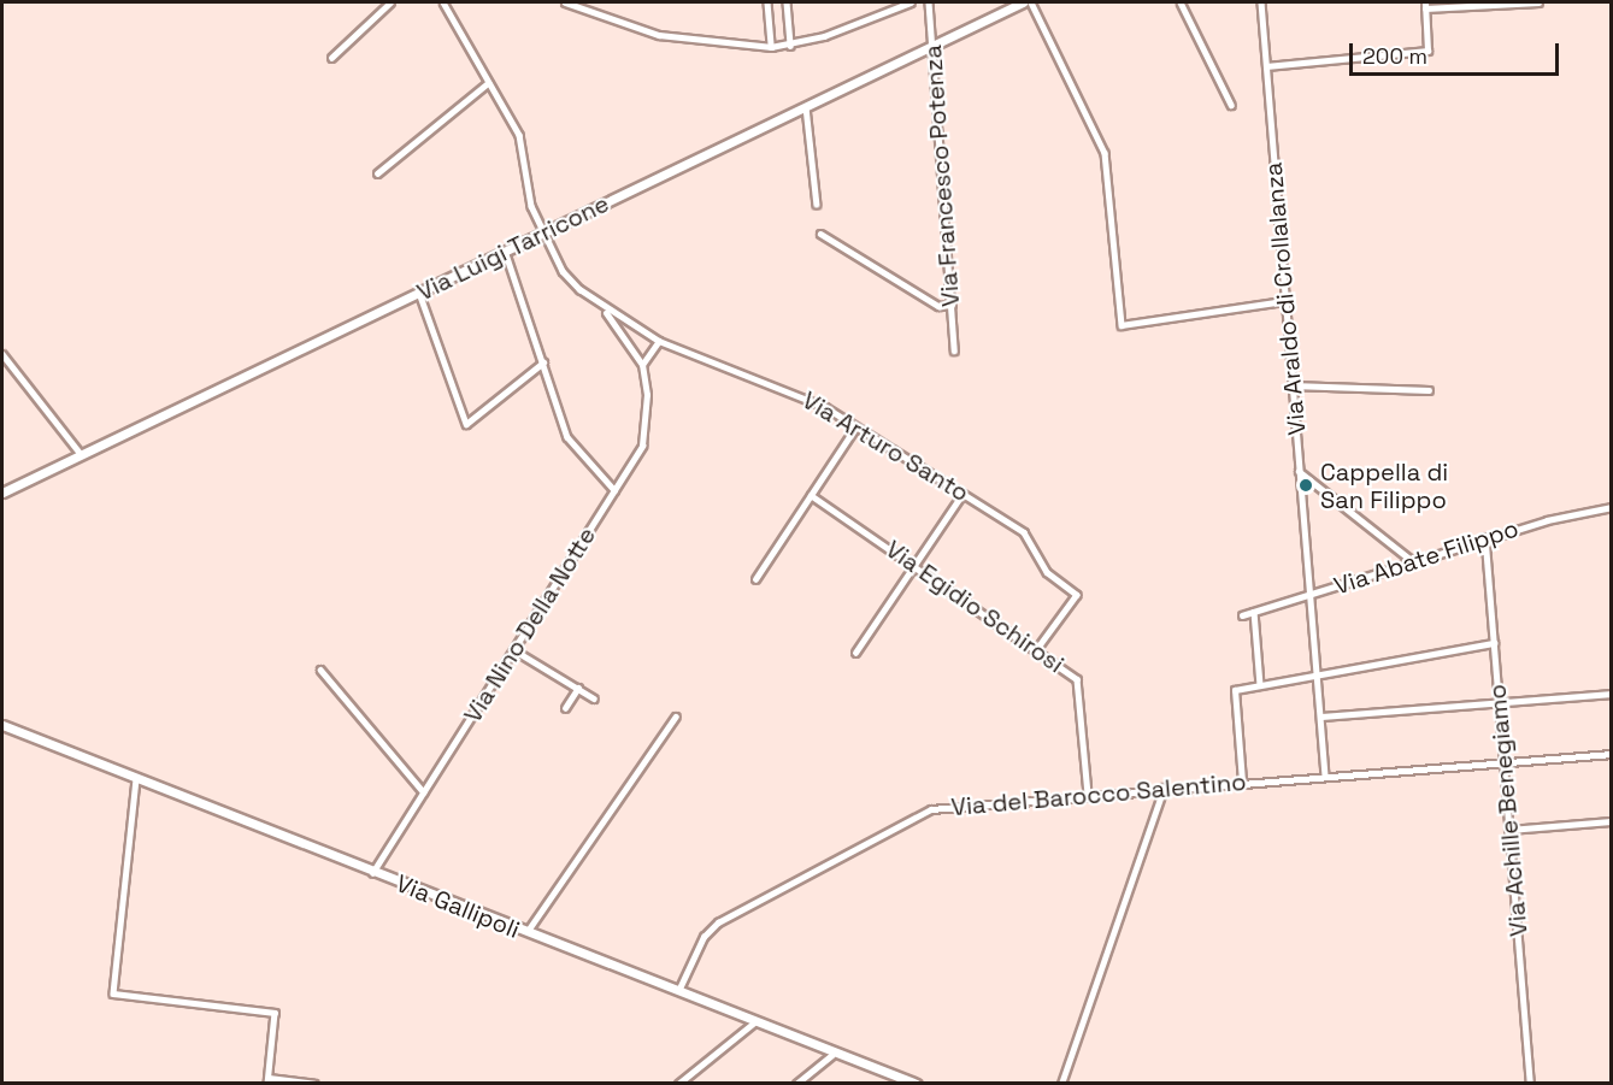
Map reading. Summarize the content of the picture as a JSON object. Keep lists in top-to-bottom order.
{
  "streets": {
    "main road": ["Via Luigi Tarricone", "Via Gallipoli"],
    "street": [
      "Via Francesco Potenza",
      "Via Araldo di Crollalanza",
      "Via Arturo Santo",
      "Via Abate Filippo",
      "Via Egidio Schirosi",
      "Via Nino Della Notte",
      "Via del Barocco Salentino",
      "Via Achille Benegiamo"
    ]
  },
  "crossings": [
    ["Via Francesco Potenza", "Via Luigi Tarricone"],
    ["Via Luigi Tarricone", "Via Arturo Santo"],
    ["Via Araldo di Crollalanza", "Via Abate Filippo"],
    ["Via Araldo di Crollalanza", "Via del Barocco Salentino"],
    ["Via Arturo Santo", "Via Egidio Schirosi"],
    ["Via Arturo Santo", "Via Nino Della Notte"],
    ["Via Abate Filippo", "Via Achille Benegiamo"],
    ["Via Egidio Schirosi", "Via del Barocco Salentino"],
    ["Via Nino Della Notte", "Via Gallipoli"],
    ["Via del Barocco Salentino", "Via Achille Benegiamo"],
    ["Via del Barocco Salentino", "Via Gallipoli"]
  ],
  "places": ["Cappella di San Filippo"],
  "scale_bar": "200 m"
}
